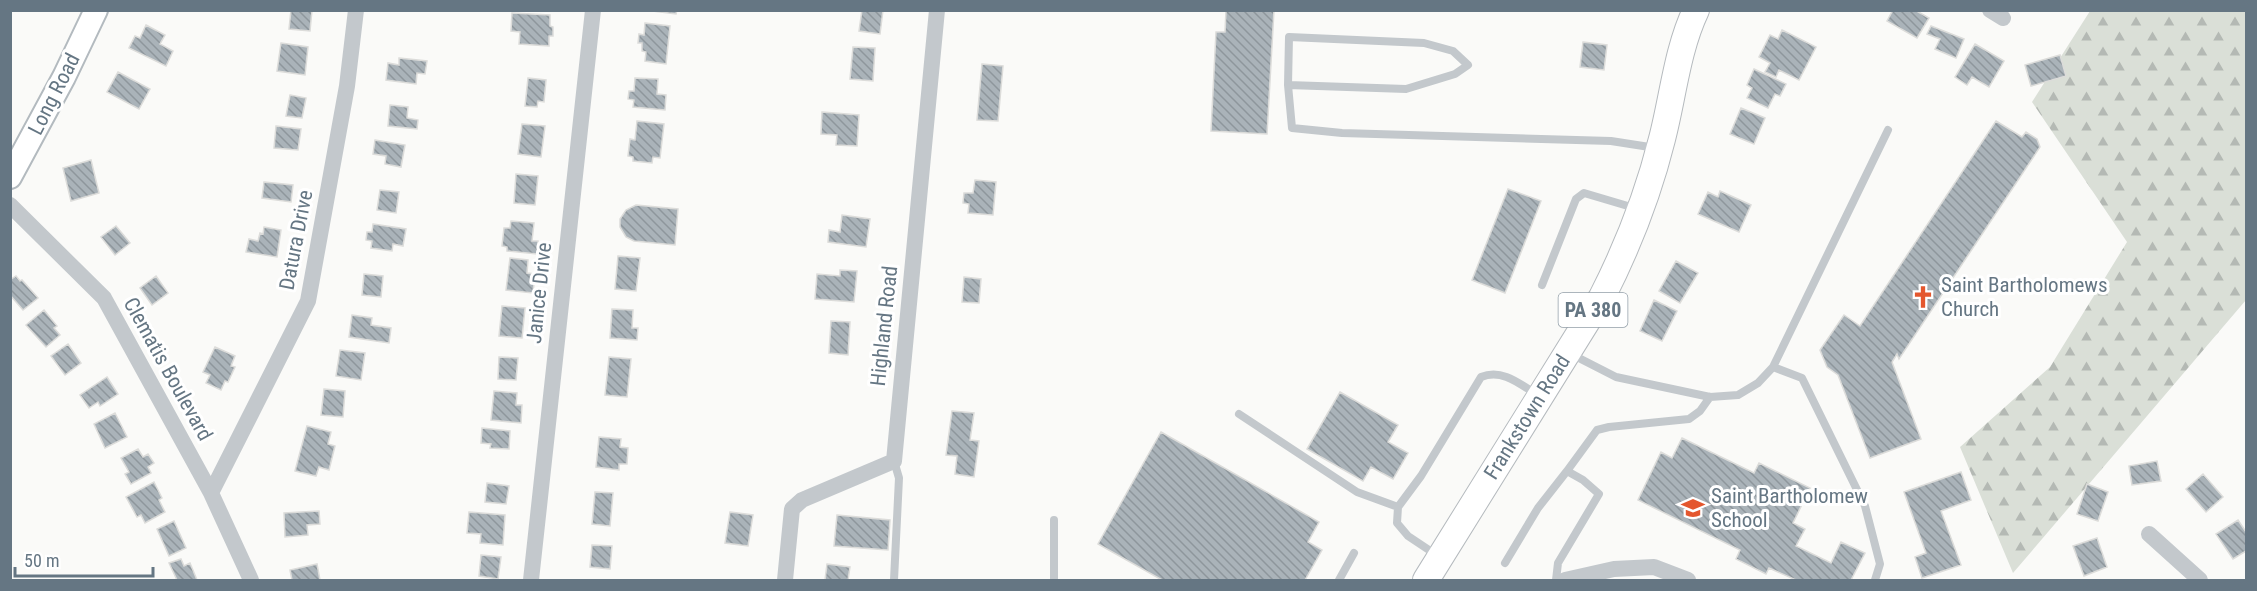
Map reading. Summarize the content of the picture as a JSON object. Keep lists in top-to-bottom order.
{
  "streets": {
    "main road": ["PA 380", "Frankstown Road"],
    "street": [
      "Long Road",
      "Datura Drive",
      "Janice Drive",
      "Highland Road",
      "Clematis Boulevard"
    ]
  },
  "crossings": [
    ["Datura Drive", "Clematis Boulevard"]
  ],
  "places": {
    "church": ["Saint Bartholomews Church"],
    "school or university": ["Saint Bartholomew School"]
  },
  "scale_bar": "50 m"
}
